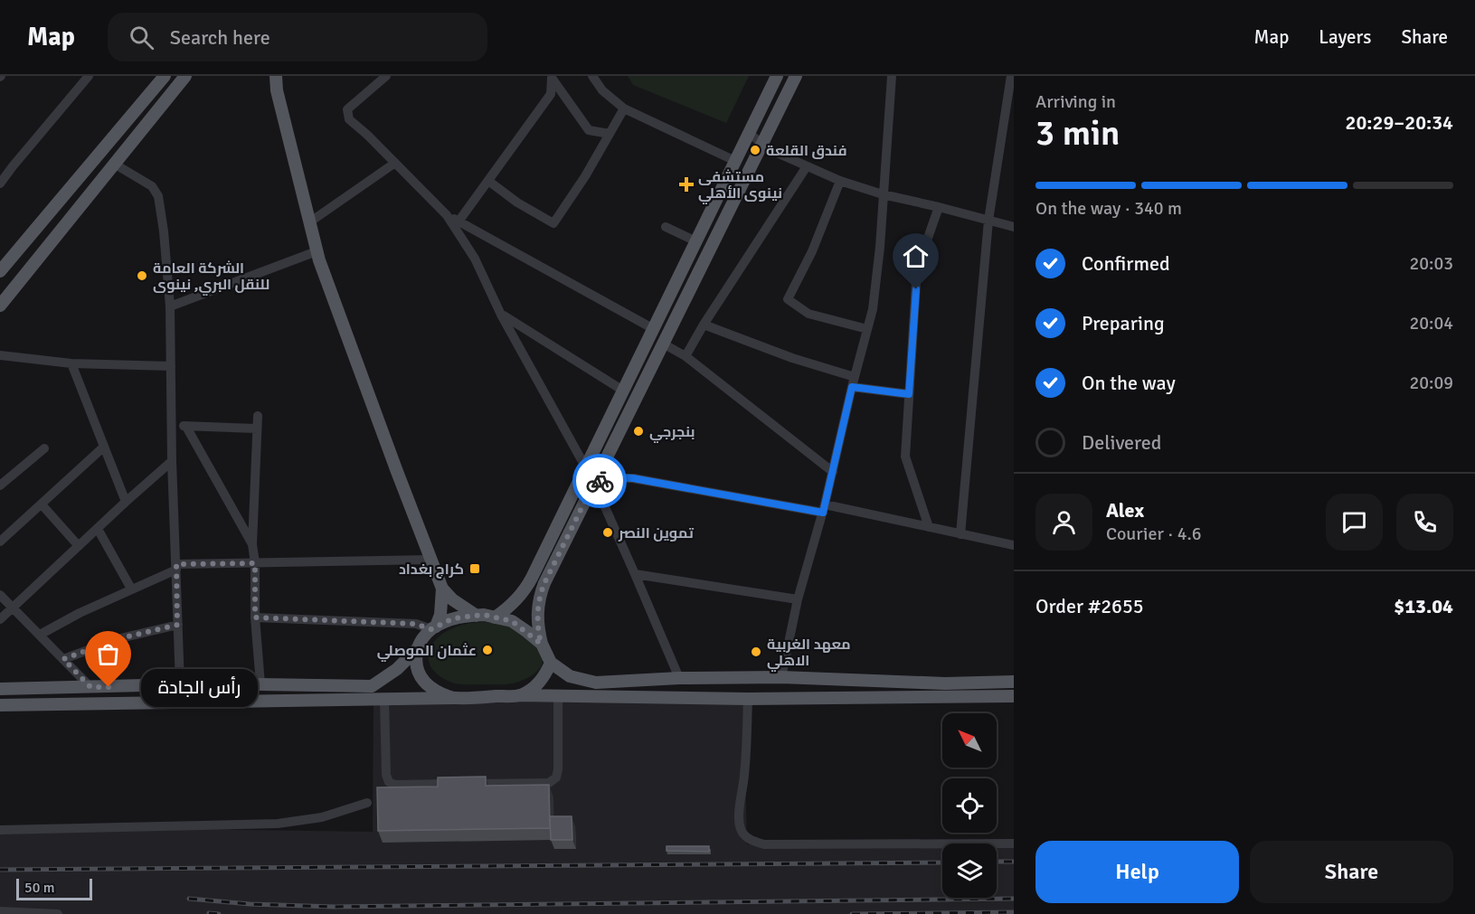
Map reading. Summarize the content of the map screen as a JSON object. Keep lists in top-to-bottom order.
{
  "places": {
    "other": [
      "فندق القلعة",
      "الشركة العامة للنقل البري, نينوى",
      "بنجرجي",
      "تموين النصر",
      "عثمان الموصلي",
      "معهد الغربية الاهلي",
      "رأس الجادة"
    ],
    "health": ["مستشفى نينوى الأهلي"],
    "transit": ["كراج بغداد"]
  },
  "scale_bar": "50 m",
  "north": "top left",
  "page": {
    "header": "Map",
    "search": "Search here",
    "nav": ["Map", "Layers", "Share"],
    "heading": ["3 min", "Arriving in", "20:29–20:34"],
    "panel": [
      "Alex",
      "Courier · 4.6",
      "Order #2655",
      "$13.04"
    ],
    "bar": "On the way · 340 m",
    "list": [
      ["Confirmed", "20:03"],
      ["Preparing", "20:04"],
      ["On the way", "20:09"],
      "Delivered"
    ],
    "bubble": "رأس الجادة",
    "buttons": ["Help", "Share"],
    "scale": "50 m"
  }
}
